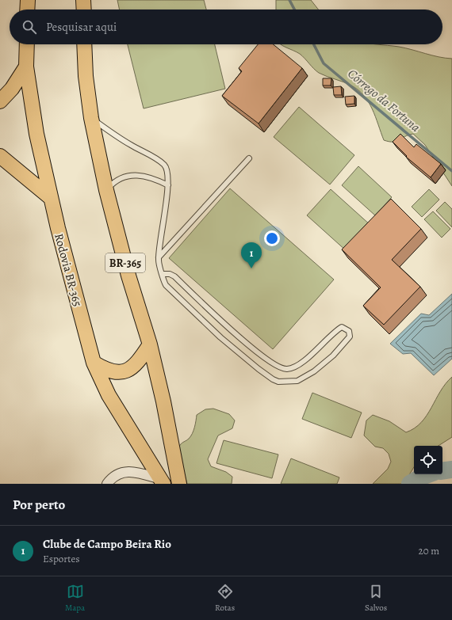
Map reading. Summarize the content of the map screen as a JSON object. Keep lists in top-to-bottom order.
{
  "streets": {
    "main road": ["BR-365", "Rodovia BR-365"]
  },
  "water": ["Córrego da Fortuna"],
  "page": {
    "search": "Pesquisar aqui",
    "pins": "1",
    "heading": "Por perto",
    "list": [
      {
        "mark": "1",
        "name": "Clube de Campo Beira Rio",
        "note": "Esportes",
        "value": "20 m"
      }
    ],
    "nav": ["Mapa", "Rotas", "Salvos"]
  }
}
